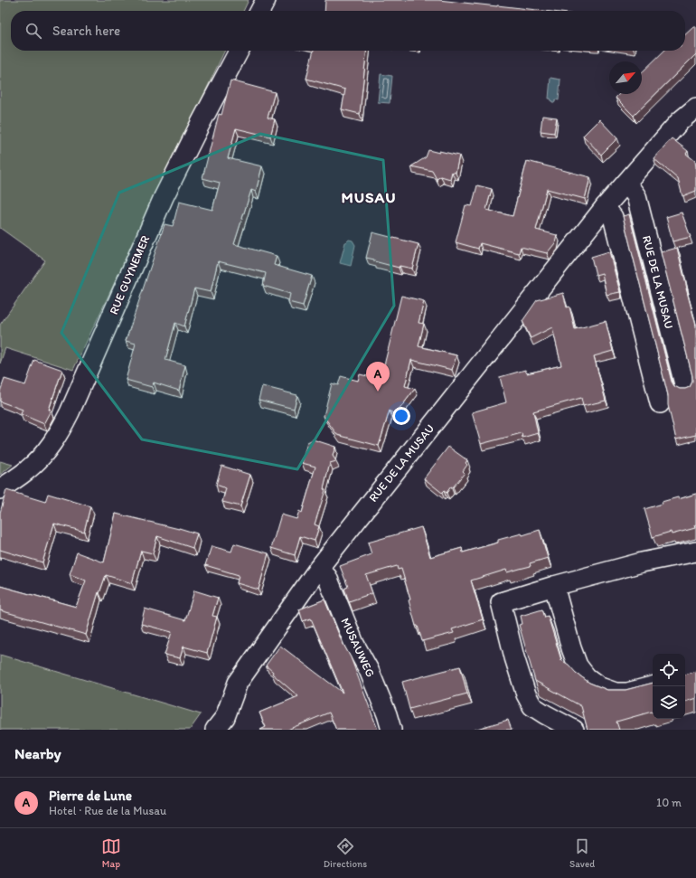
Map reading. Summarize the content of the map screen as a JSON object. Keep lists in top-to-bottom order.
{
  "streets": {
    "street": ["RUE GUYNEMER", "RUE DE LA MUSAU", "MUSAUWEG"]
  },
  "crossings": [
    ["RUE DE LA MUSAU", "MUSAUWEG"]
  ],
  "districts": ["MUSAU"],
  "north": "top right",
  "page": {
    "search": "Search here",
    "pins": "A",
    "heading": "Nearby",
    "list": [
      {
        "mark": "A",
        "name": "Pierre de Lune",
        "note": "Hotel · Rue de la Musau",
        "value": "10 m"
      }
    ],
    "nav": ["Map", "Directions", "Saved"]
  }
}
